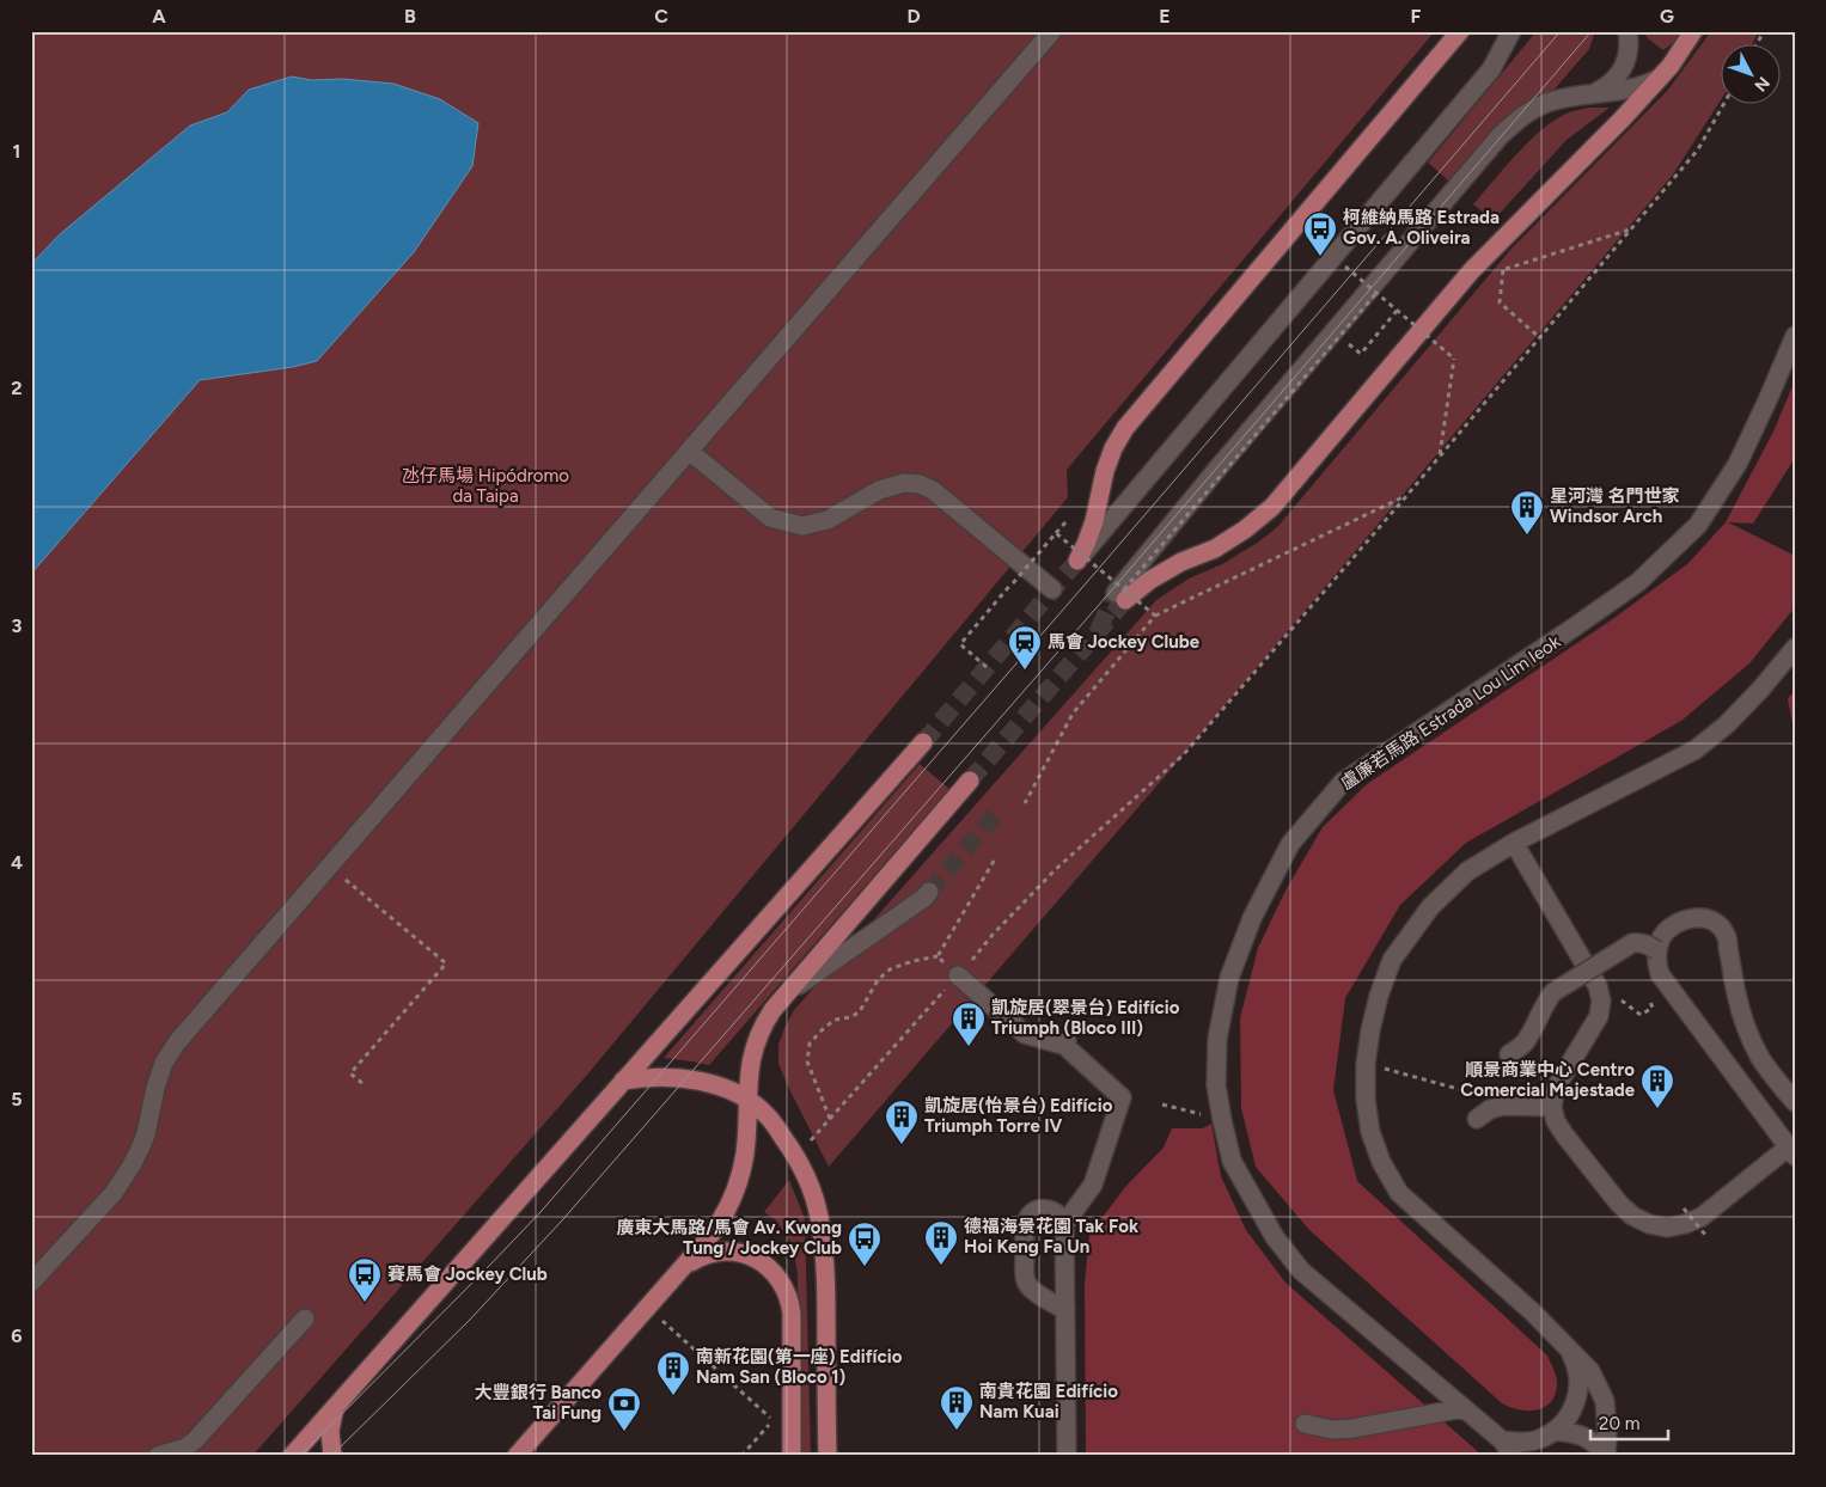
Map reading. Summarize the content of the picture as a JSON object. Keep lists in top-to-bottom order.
{
  "streets": {
    "street": ["盧廉若馬路 Estrada Lou Lim Ieok"]
  },
  "parks": ["氹仔馬場 Hipódromo da Taipa"],
  "places": {
    "bus stop": ["柯維納馬路 Estrada Gov. A. Oliveira", "廣東大馬路/馬會 Av. Kwong Tung / Jockey Club", "賽馬會 Jockey Club"],
    "building": [
      "星河灣 名門世家 Windsor Arch",
      "凱旋居(翠景台) Edifício Triumph (Bloco III)",
      "順景商業中心 Centro Comercial Majestade",
      "凱旋居(怡景台) Edifício Triumph Torre IV",
      "德福海景花園 Tak Fok Hoi Keng Fa Un",
      "南新花園(第一座) Edifício Nam San (Bloco 1)",
      "南貴花園 Edifício Nam Kuai"
    ],
    "station": ["馬會 Jockey Clube"],
    "bank": ["大豐銀行 Banco Tai Fung"]
  },
  "scale_bar": "20 m",
  "north": "bottom right",
  "grid": {
    "columns": [
      "A",
      "B",
      "C",
      "D",
      "E",
      "F",
      "G"
    ],
    "rows": [
      "1",
      "2",
      "3",
      "4",
      "5",
      "6"
    ]
  }
}
